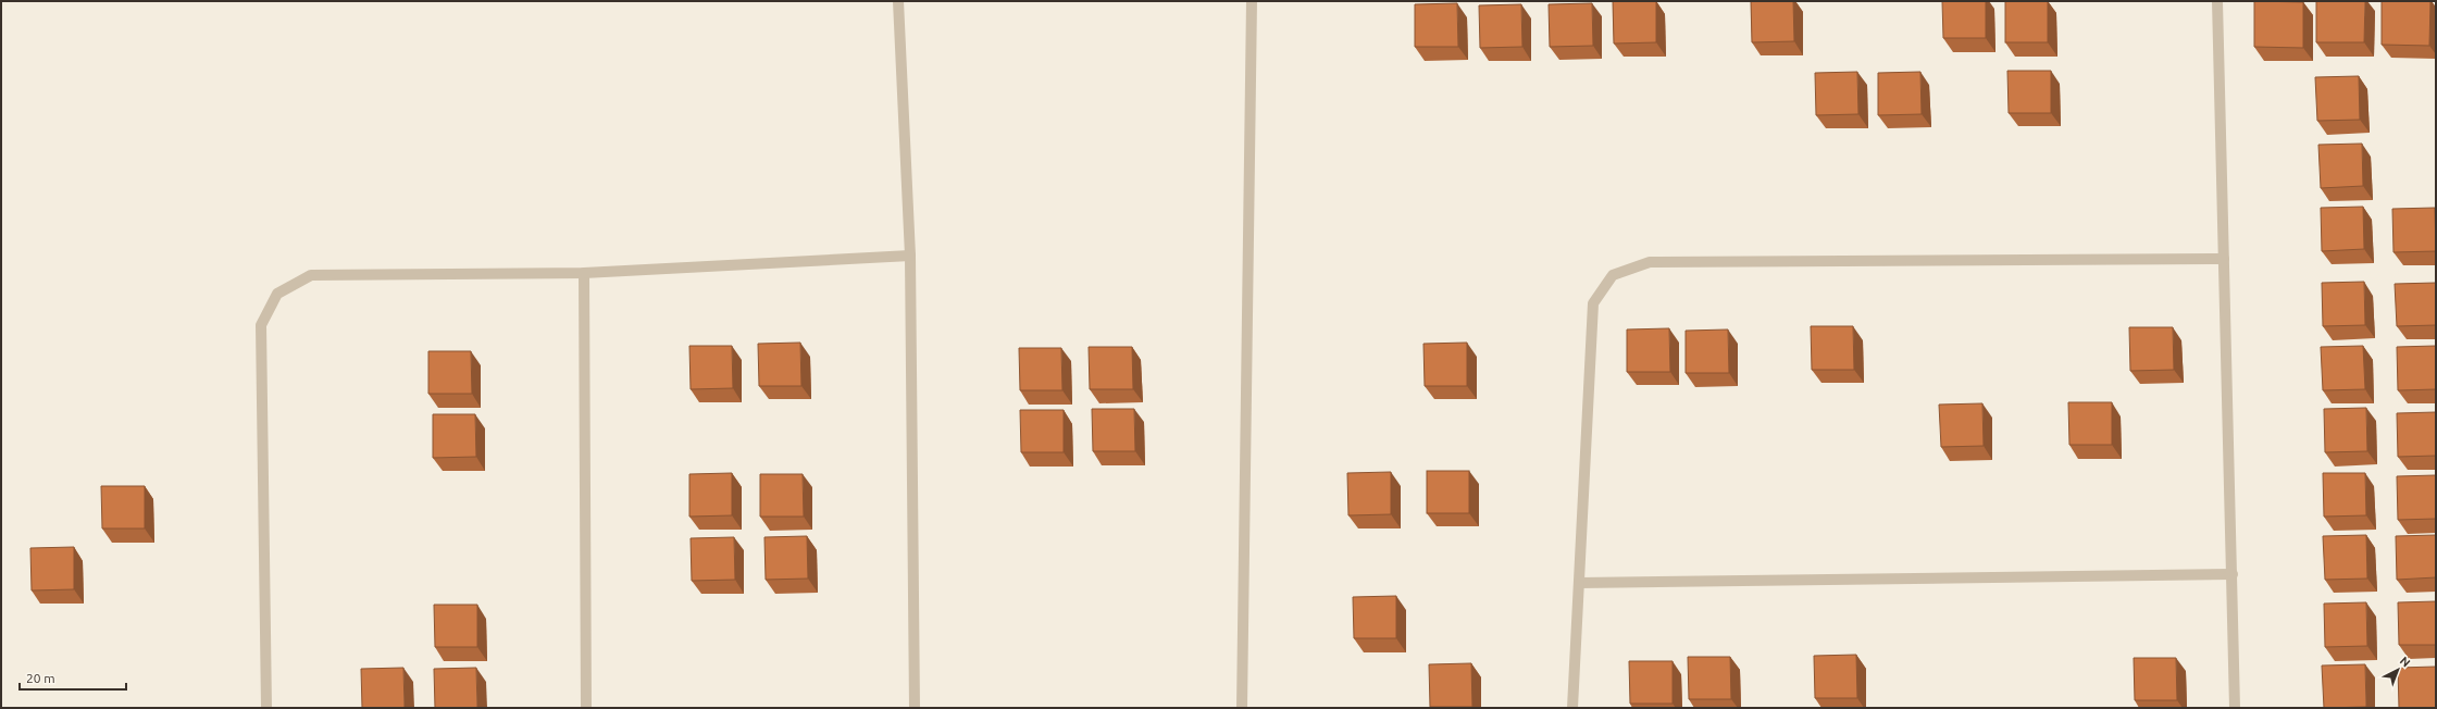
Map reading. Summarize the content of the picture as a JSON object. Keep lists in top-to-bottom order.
{
  "scale_bar": "20 m",
  "north": "top right"
}
